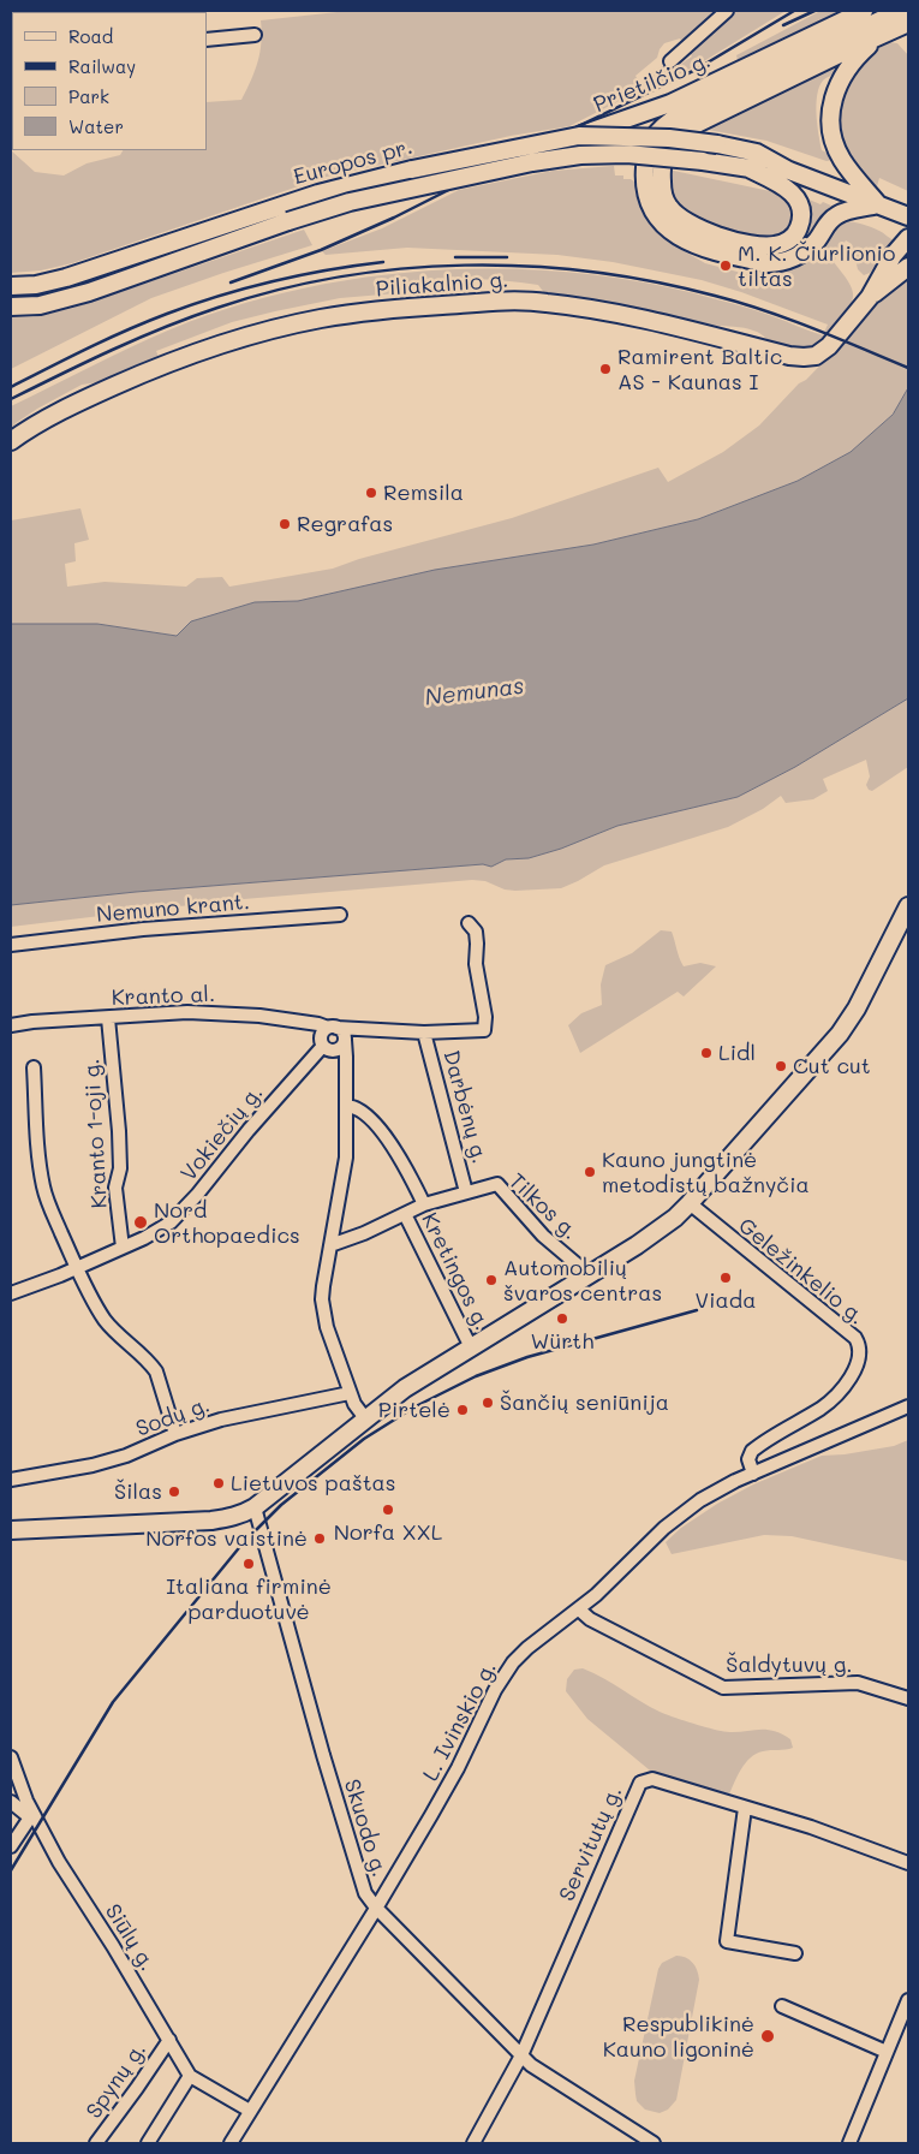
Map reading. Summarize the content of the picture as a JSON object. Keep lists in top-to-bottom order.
{
  "streets": {
    "main road": ["Prietilčio g.", "Europos pr.", "Piliakalnio g."],
    "street": [
      "Nemuno krant.",
      "Kranto al.",
      "Darbėnų g.",
      "Kranto 1-oji g.",
      "Vokiečių g.",
      "Tilkos g.",
      "Kretingos g.",
      "Geležinkelio g.",
      "Sodų g.",
      "Šaldytuvų g.",
      "L. Ivinskio g.",
      "Skuodo g.",
      "Servitutų g.",
      "Siūlų g.",
      "Spynų g."
    ]
  },
  "crossings": [
    ["Prietilčio g.", "Europos pr."],
    ["Kranto al.", "Darbėnų g."],
    ["Kranto al.", "Kranto 1-oji g."],
    ["Kranto al.", "Vokiečių g."],
    ["Darbėnų g.", "Tilkos g."],
    ["Kranto 1-oji g.", "Vokiečių g."],
    ["Tilkos g.", "Kretingos g."],
    ["Geležinkelio g.", "L. Ivinskio g."],
    ["Šaldytuvų g.", "L. Ivinskio g."],
    ["L. Ivinskio g.", "Skuodo g."],
    ["Skuodo g.", "Servitutų g."],
    ["Siūlų g.", "Spynų g."]
  ],
  "water": ["Nemunas"],
  "places": [
    "M. K. Čiurlionio tiltas",
    "Ramirent Baltic AS - Kaunas I",
    "Remsila",
    "Regrafas",
    "Lidl",
    "Cut cut",
    "Kauno jungtinė metodistų bažnyčia",
    "Nord Orthopaedics",
    "Viada",
    "Automobilių švaros centras",
    "Würth",
    "Šančių seniūnija",
    "Pirtelė",
    "Lietuvos paštas",
    "Šilas",
    "Norfa XXL",
    "Norfos vaistinė",
    "Italiana firminė parduotuvė",
    "Respublikinė Kauno ligoninė"
  ],
  "legend": [
    "Road",
    "Railway",
    "Park",
    "Water"
  ]
}
